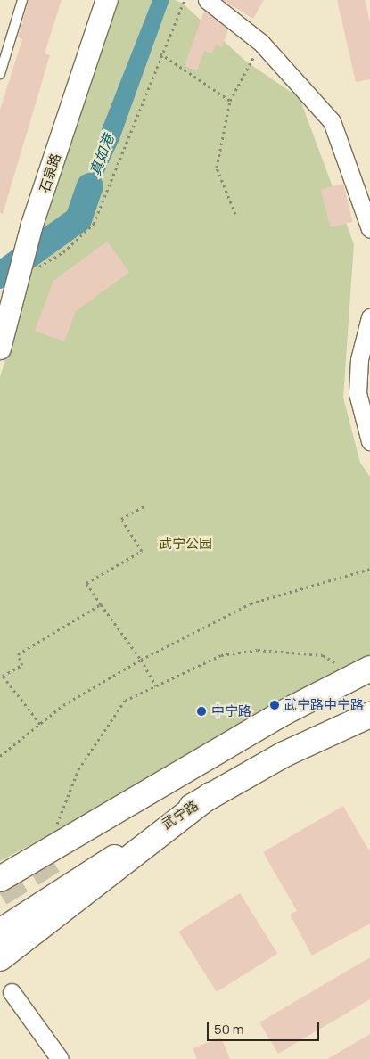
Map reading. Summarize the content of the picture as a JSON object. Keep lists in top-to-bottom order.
{
  "streets": {
    "main road": ["武宁路"],
    "street": ["石泉路"]
  },
  "water": ["真如港"],
  "parks": ["武宁公园"],
  "places": ["武宁路中宁路", "中宁路"],
  "scale_bar": "50 m"
}
